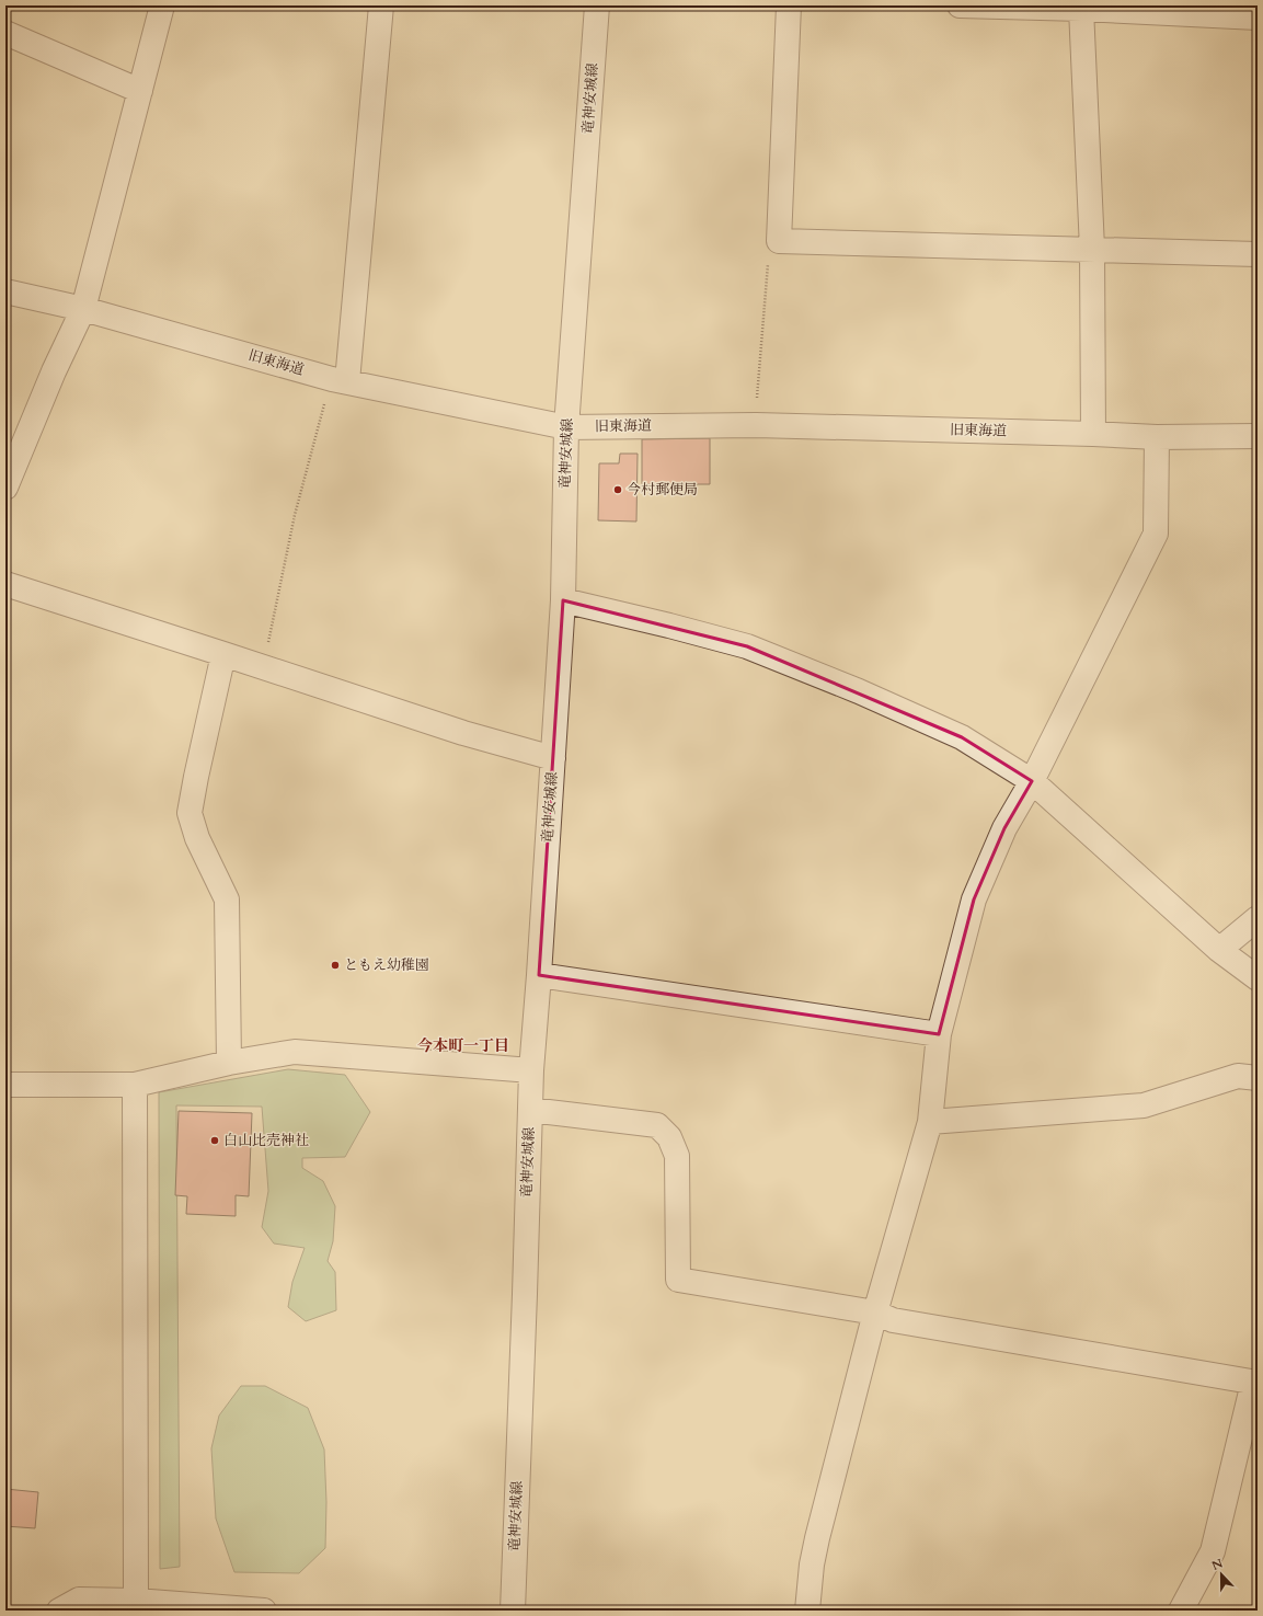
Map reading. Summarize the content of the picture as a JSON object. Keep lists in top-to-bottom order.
{
  "streets": {
    "street": ["竜神安城線", "旧東海道"]
  },
  "crossings": [
    ["竜神安城線", "旧東海道"]
  ],
  "districts": ["今本町一丁目"],
  "places": ["今村郵便局", "ともえ幼稚園", "白山比売神社"],
  "north": "top"
}
